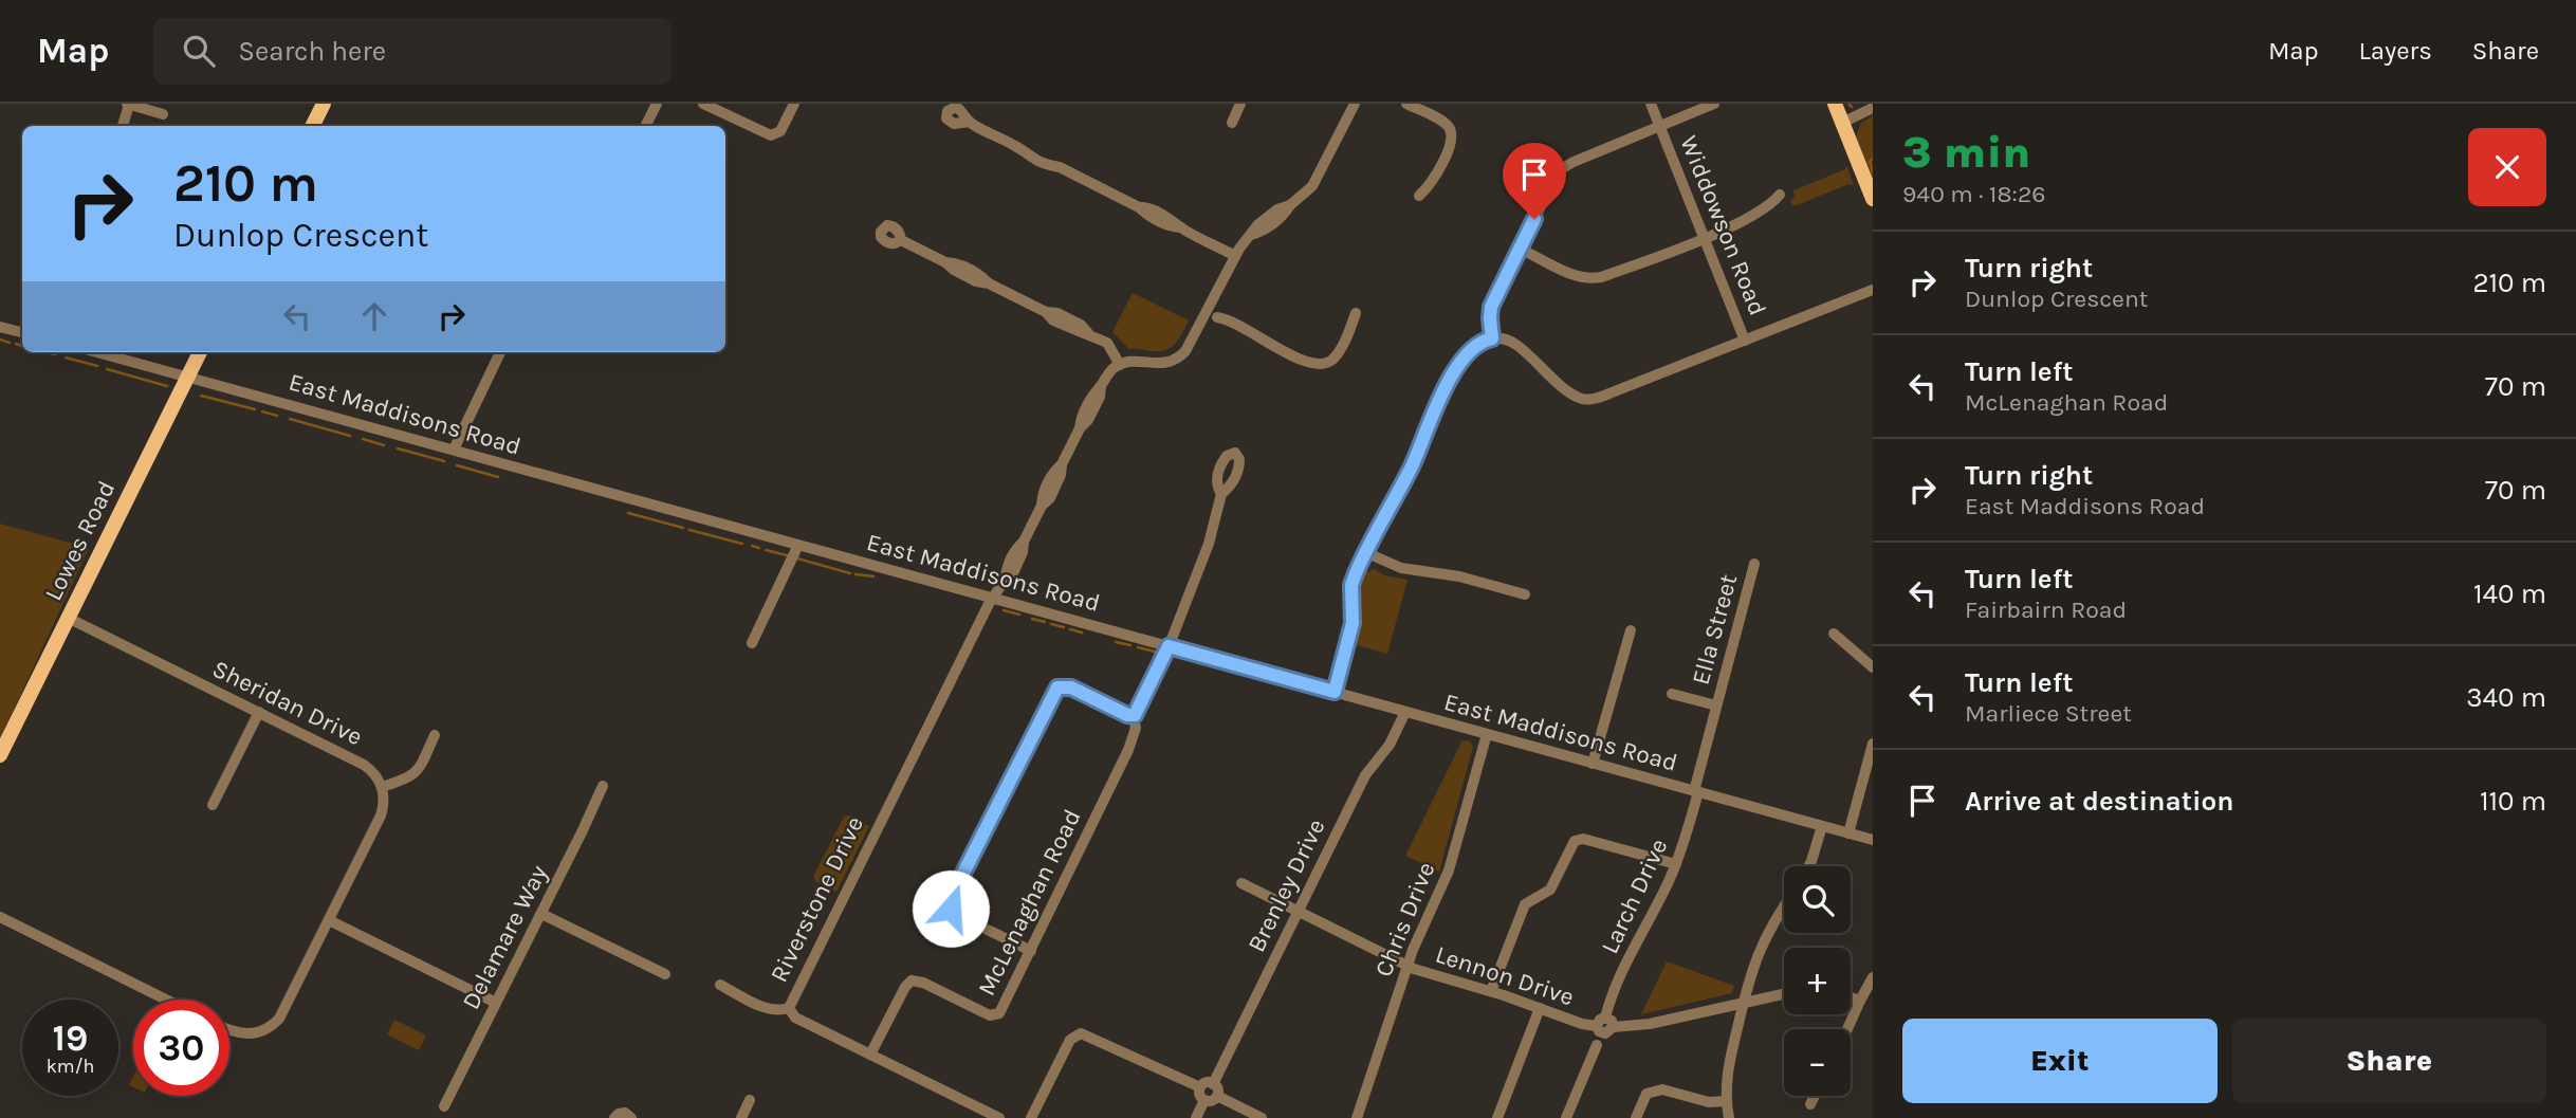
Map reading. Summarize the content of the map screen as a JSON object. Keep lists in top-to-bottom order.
{
  "streets": {
    "main road": ["Lowes Road"],
    "street": [
      "Widdowson Road",
      "East Maddisons Road",
      "Ella Street",
      "Sheridan Drive",
      "Brenley Drive",
      "Larch Drive",
      "Riverstone Drive",
      "McLenaghan Road",
      "Chris Drive",
      "Delamare Way",
      "Lennon Drive"
    ]
  },
  "crossings": [
    ["East Maddisons Road", "Lowes Road"],
    ["East Maddisons Road", "Ella Street"],
    ["East Maddisons Road", "Brenley Drive"],
    ["East Maddisons Road", "Larch Drive"],
    ["East Maddisons Road", "Riverstone Drive"],
    ["East Maddisons Road", "McLenaghan Road"],
    ["East Maddisons Road", "Chris Drive"],
    ["Lowes Road", "Sheridan Drive"],
    ["Ella Street", "Larch Drive"],
    ["Brenley Drive", "Lennon Drive"],
    ["Larch Drive", "Lennon Drive"],
    ["Riverstone Drive", "McLenaghan Road"],
    ["Chris Drive", "Lennon Drive"]
  ],
  "page": {
    "header": "Map",
    "search": "Search here",
    "nav": ["Map", "Layers", "Share"],
    "heading": ["3 min", "940 m · 18:26"],
    "turn": ["210 m", "Dunlop Crescent"],
    "list": [
      {
        "name": "Turn right",
        "note": "Dunlop Crescent",
        "value": "210 m"
      },
      {
        "name": "Turn left",
        "note": "McLenaghan Road",
        "value": "70 m"
      },
      {
        "name": "Turn right",
        "note": "East Maddisons Road",
        "value": "70 m"
      },
      {
        "name": "Turn left",
        "note": "Fairbairn Road",
        "value": "140 m"
      },
      {
        "name": "Turn left",
        "note": "Marliece Street",
        "value": "340 m"
      },
      {
        "name": "Arrive at destination",
        "value": "110 m"
      }
    ],
    "map_buttons": ["+", "−"],
    "speed": "19 km/h",
    "limit": "30",
    "buttons": ["Exit", "Share"]
  }
}
